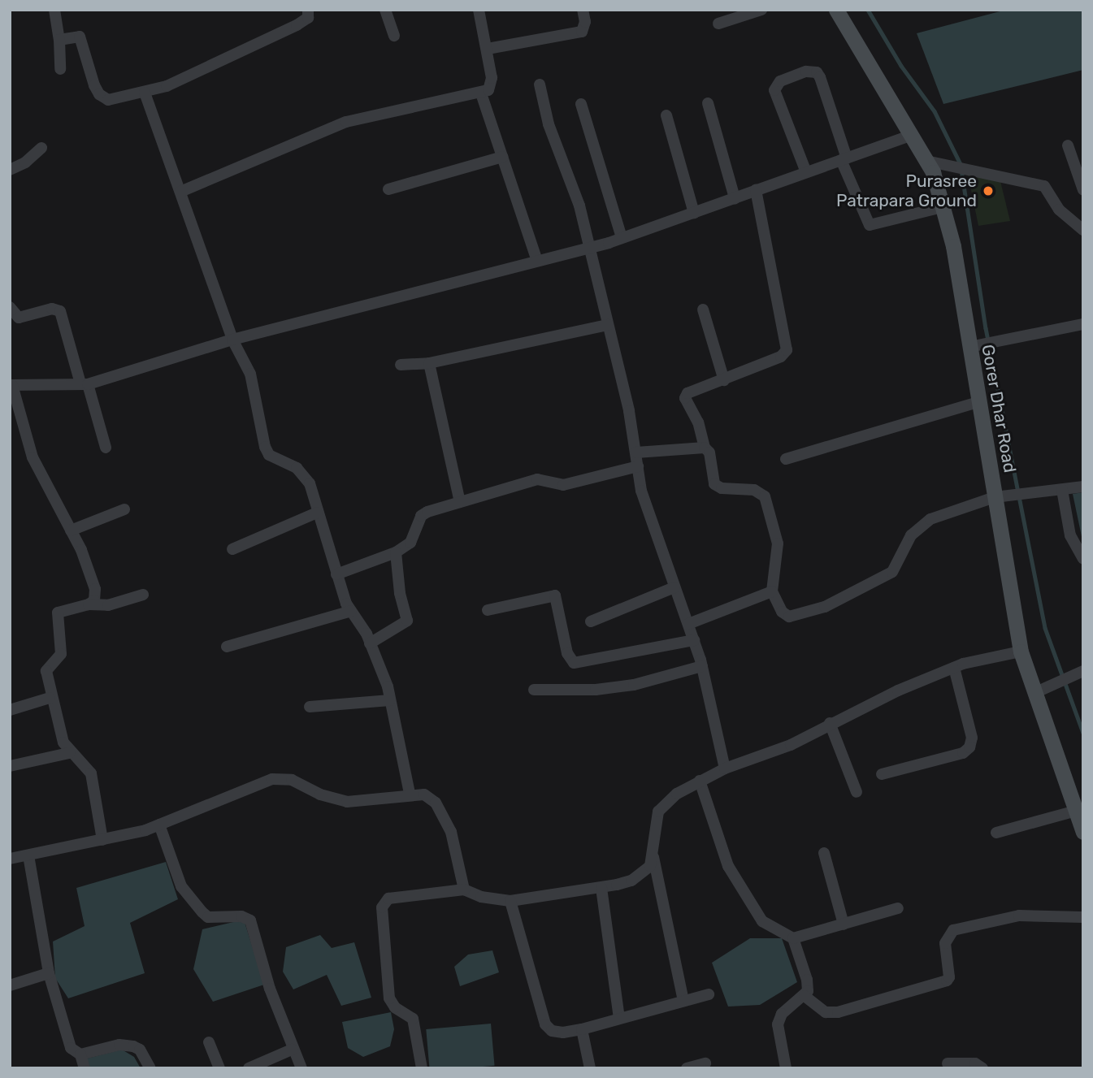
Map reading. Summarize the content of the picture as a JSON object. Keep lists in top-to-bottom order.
{
  "streets": {
    "street": ["Gorer Dhar Road"]
  },
  "places": ["Purasree Patrapara Ground"]
}
